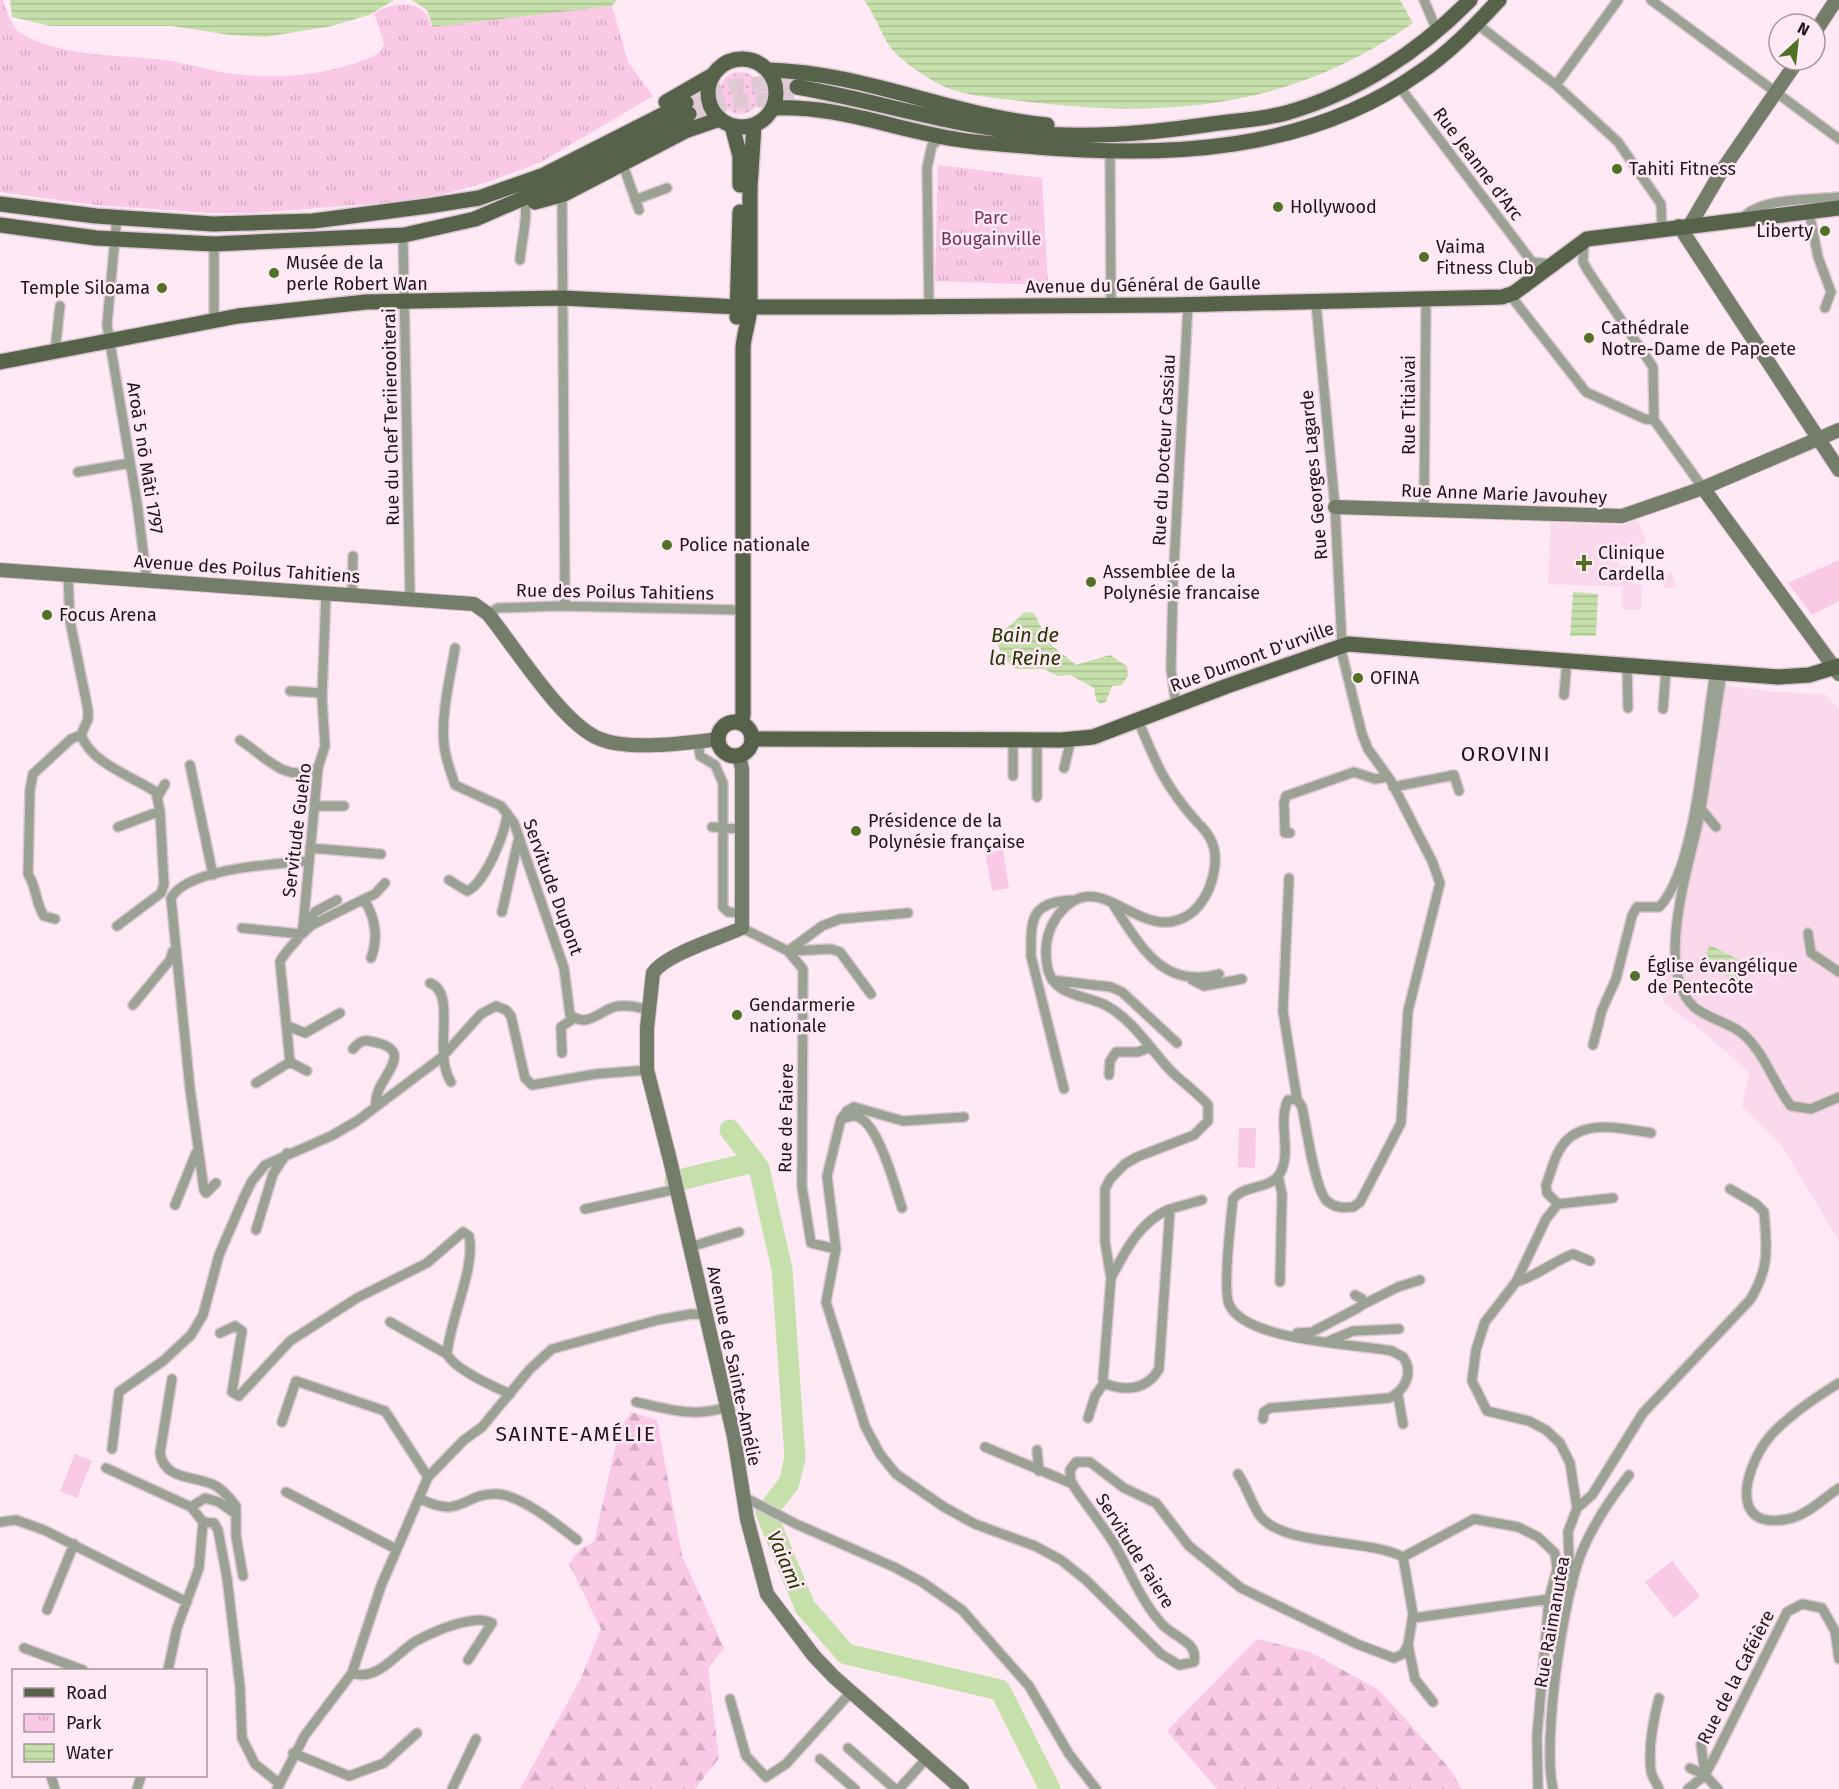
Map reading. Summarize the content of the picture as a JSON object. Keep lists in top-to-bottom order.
{
  "streets": {
    "main road": ["Avenue du Général de Gaulle", "Rue Dumont D'urville"],
    "street": [
      "Rue Jeanne d'Arc",
      "Rue Titiaivai",
      "Rue du Chef Teriierooiterai",
      "Rue du Docteur Cassiau",
      "Aroā 5 nō Māti 1797",
      "Rue Georges Lagarde",
      "Rue Anne Marie Javouhey",
      "Avenue des Poilus Tahitiens",
      "Rue des Poilus Tahitiens",
      "Servitude Gueho",
      "Servitude Dupont",
      "Rue de Faiere",
      "Avenue de Sainte-Amélie",
      "Servitude Faiere",
      "Rue Raimanutea",
      "Rue de la Caféière"
    ]
  },
  "crossings": [
    ["Rue Jeanne d'Arc", "Avenue du Général de Gaulle"],
    ["Avenue du Général de Gaulle", "Rue Titiaivai"],
    ["Avenue du Général de Gaulle", "Rue du Chef Teriierooiterai"],
    ["Avenue du Général de Gaulle", "Rue du Docteur Cassiau"],
    ["Avenue du Général de Gaulle", "Aroā 5 nō Māti 1797"],
    ["Avenue du Général de Gaulle", "Rue Georges Lagarde"],
    ["Rue Titiaivai", "Rue Anne Marie Javouhey"],
    ["Rue du Chef Teriierooiterai", "Avenue des Poilus Tahitiens"],
    ["Rue du Docteur Cassiau", "Rue Dumont D'urville"],
    ["Aroā 5 nō Māti 1797", "Avenue des Poilus Tahitiens"],
    ["Rue Georges Lagarde", "Rue Anne Marie Javouhey"],
    ["Rue Georges Lagarde", "Rue Dumont D'urville"],
    ["Avenue des Poilus Tahitiens", "Rue des Poilus Tahitiens"],
    ["Avenue des Poilus Tahitiens", "Servitude Gueho"],
    ["Rue de Faiere", "Servitude Faiere"]
  ],
  "districts": ["OROVINI", "SAINTE-AMÉLIE"],
  "water": ["Bain de la Reine", "Vaiami"],
  "parks": ["Parc Bougainville"],
  "places": {
    "other": [
      "Tahiti Fitness",
      "Hollywood",
      "Liberty",
      "Vaima Fitness Club",
      "Musée de la perle Robert Wan",
      "Temple Siloama",
      "Cathédrale Notre-Dame de Papeete",
      "Police nationale",
      "Assemblée de la Polynésie francaise",
      "Focus Arena",
      "OFINA",
      "Présidence de la Polynésie française",
      "Église évangélique de Pentecôte",
      "Gendarmerie nationale"
    ],
    "health": ["Clinique Cardella"]
  },
  "legend": ["Road", "Park", "Water"],
  "north": "top right"
}
